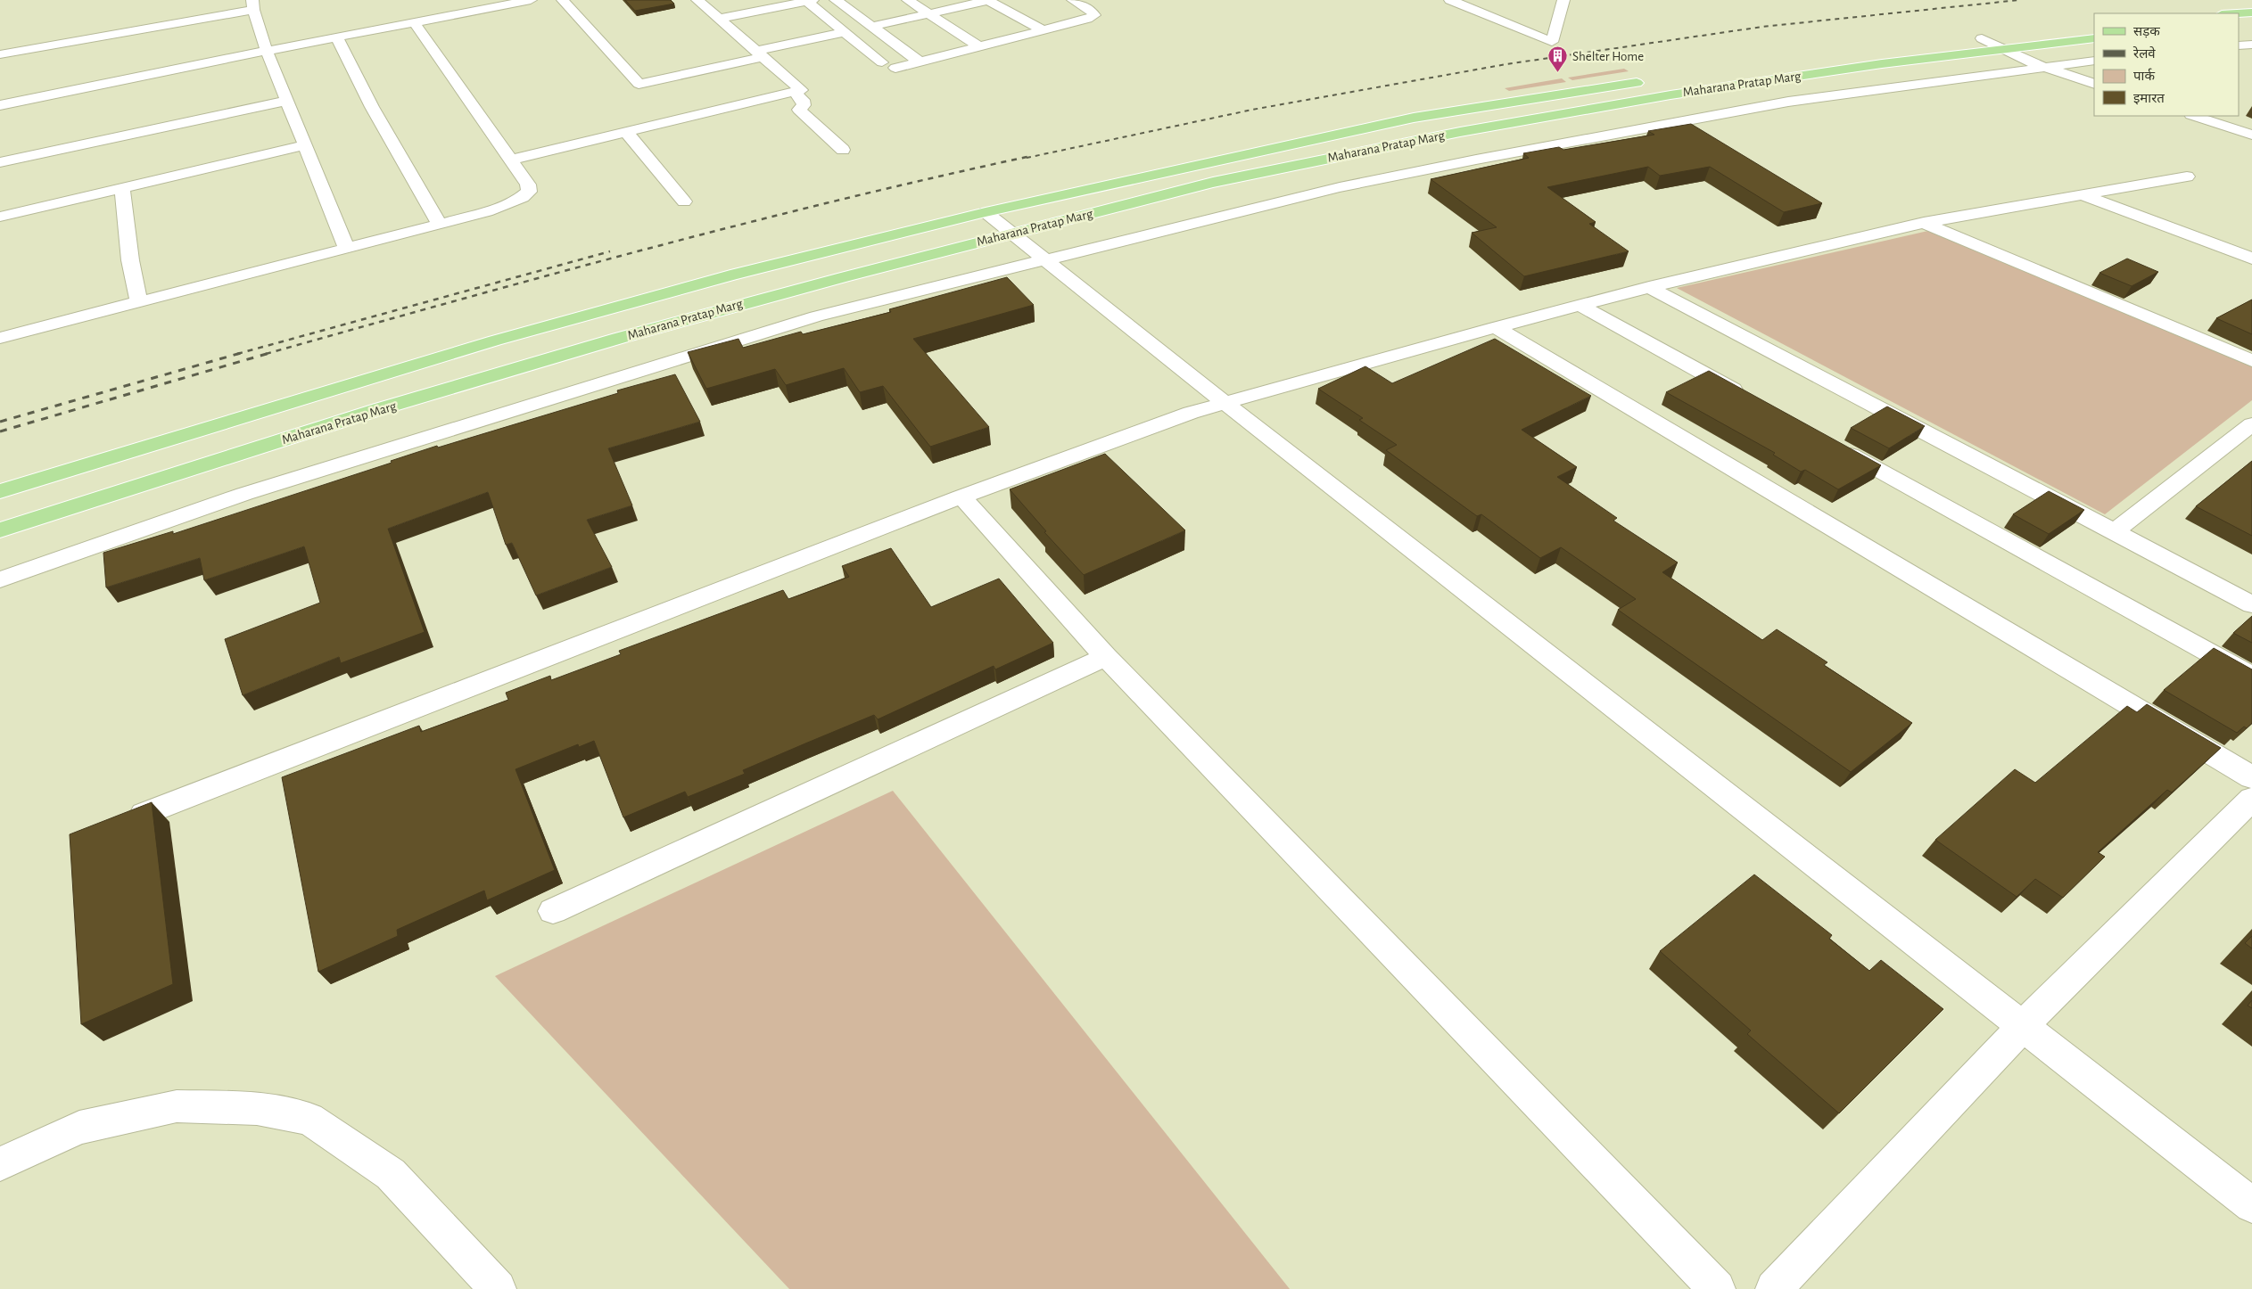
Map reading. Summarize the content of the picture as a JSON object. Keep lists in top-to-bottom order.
{
  "streets": {
    "main road": ["Maharana Pratap Marg"]
  },
  "places": {
    "building": ["Shelter Home"]
  },
  "legend": [
    "सड़क",
    "रेलवे",
    "पार्क",
    "इमारत"
  ]
}
